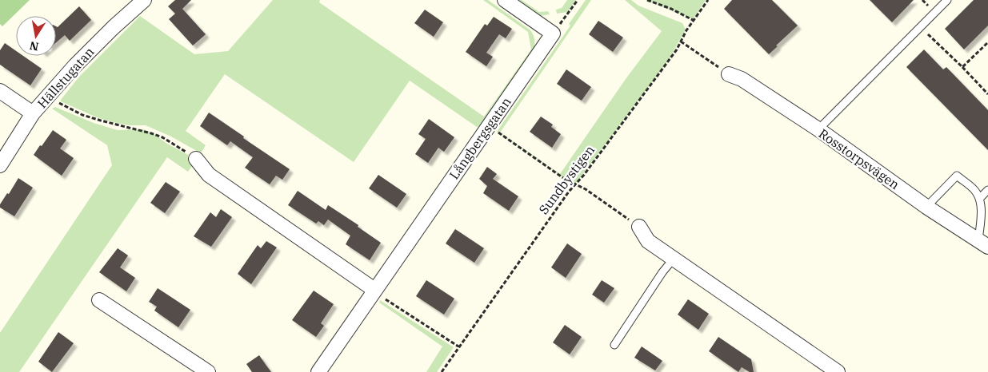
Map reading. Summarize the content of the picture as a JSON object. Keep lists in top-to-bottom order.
{
  "streets": {
    "street": ["Hällstugatan", "Långbergsgatan", "Rosstorpsvägen"],
    "path": ["Sundbystigen"]
  },
  "north": "bottom"
}
